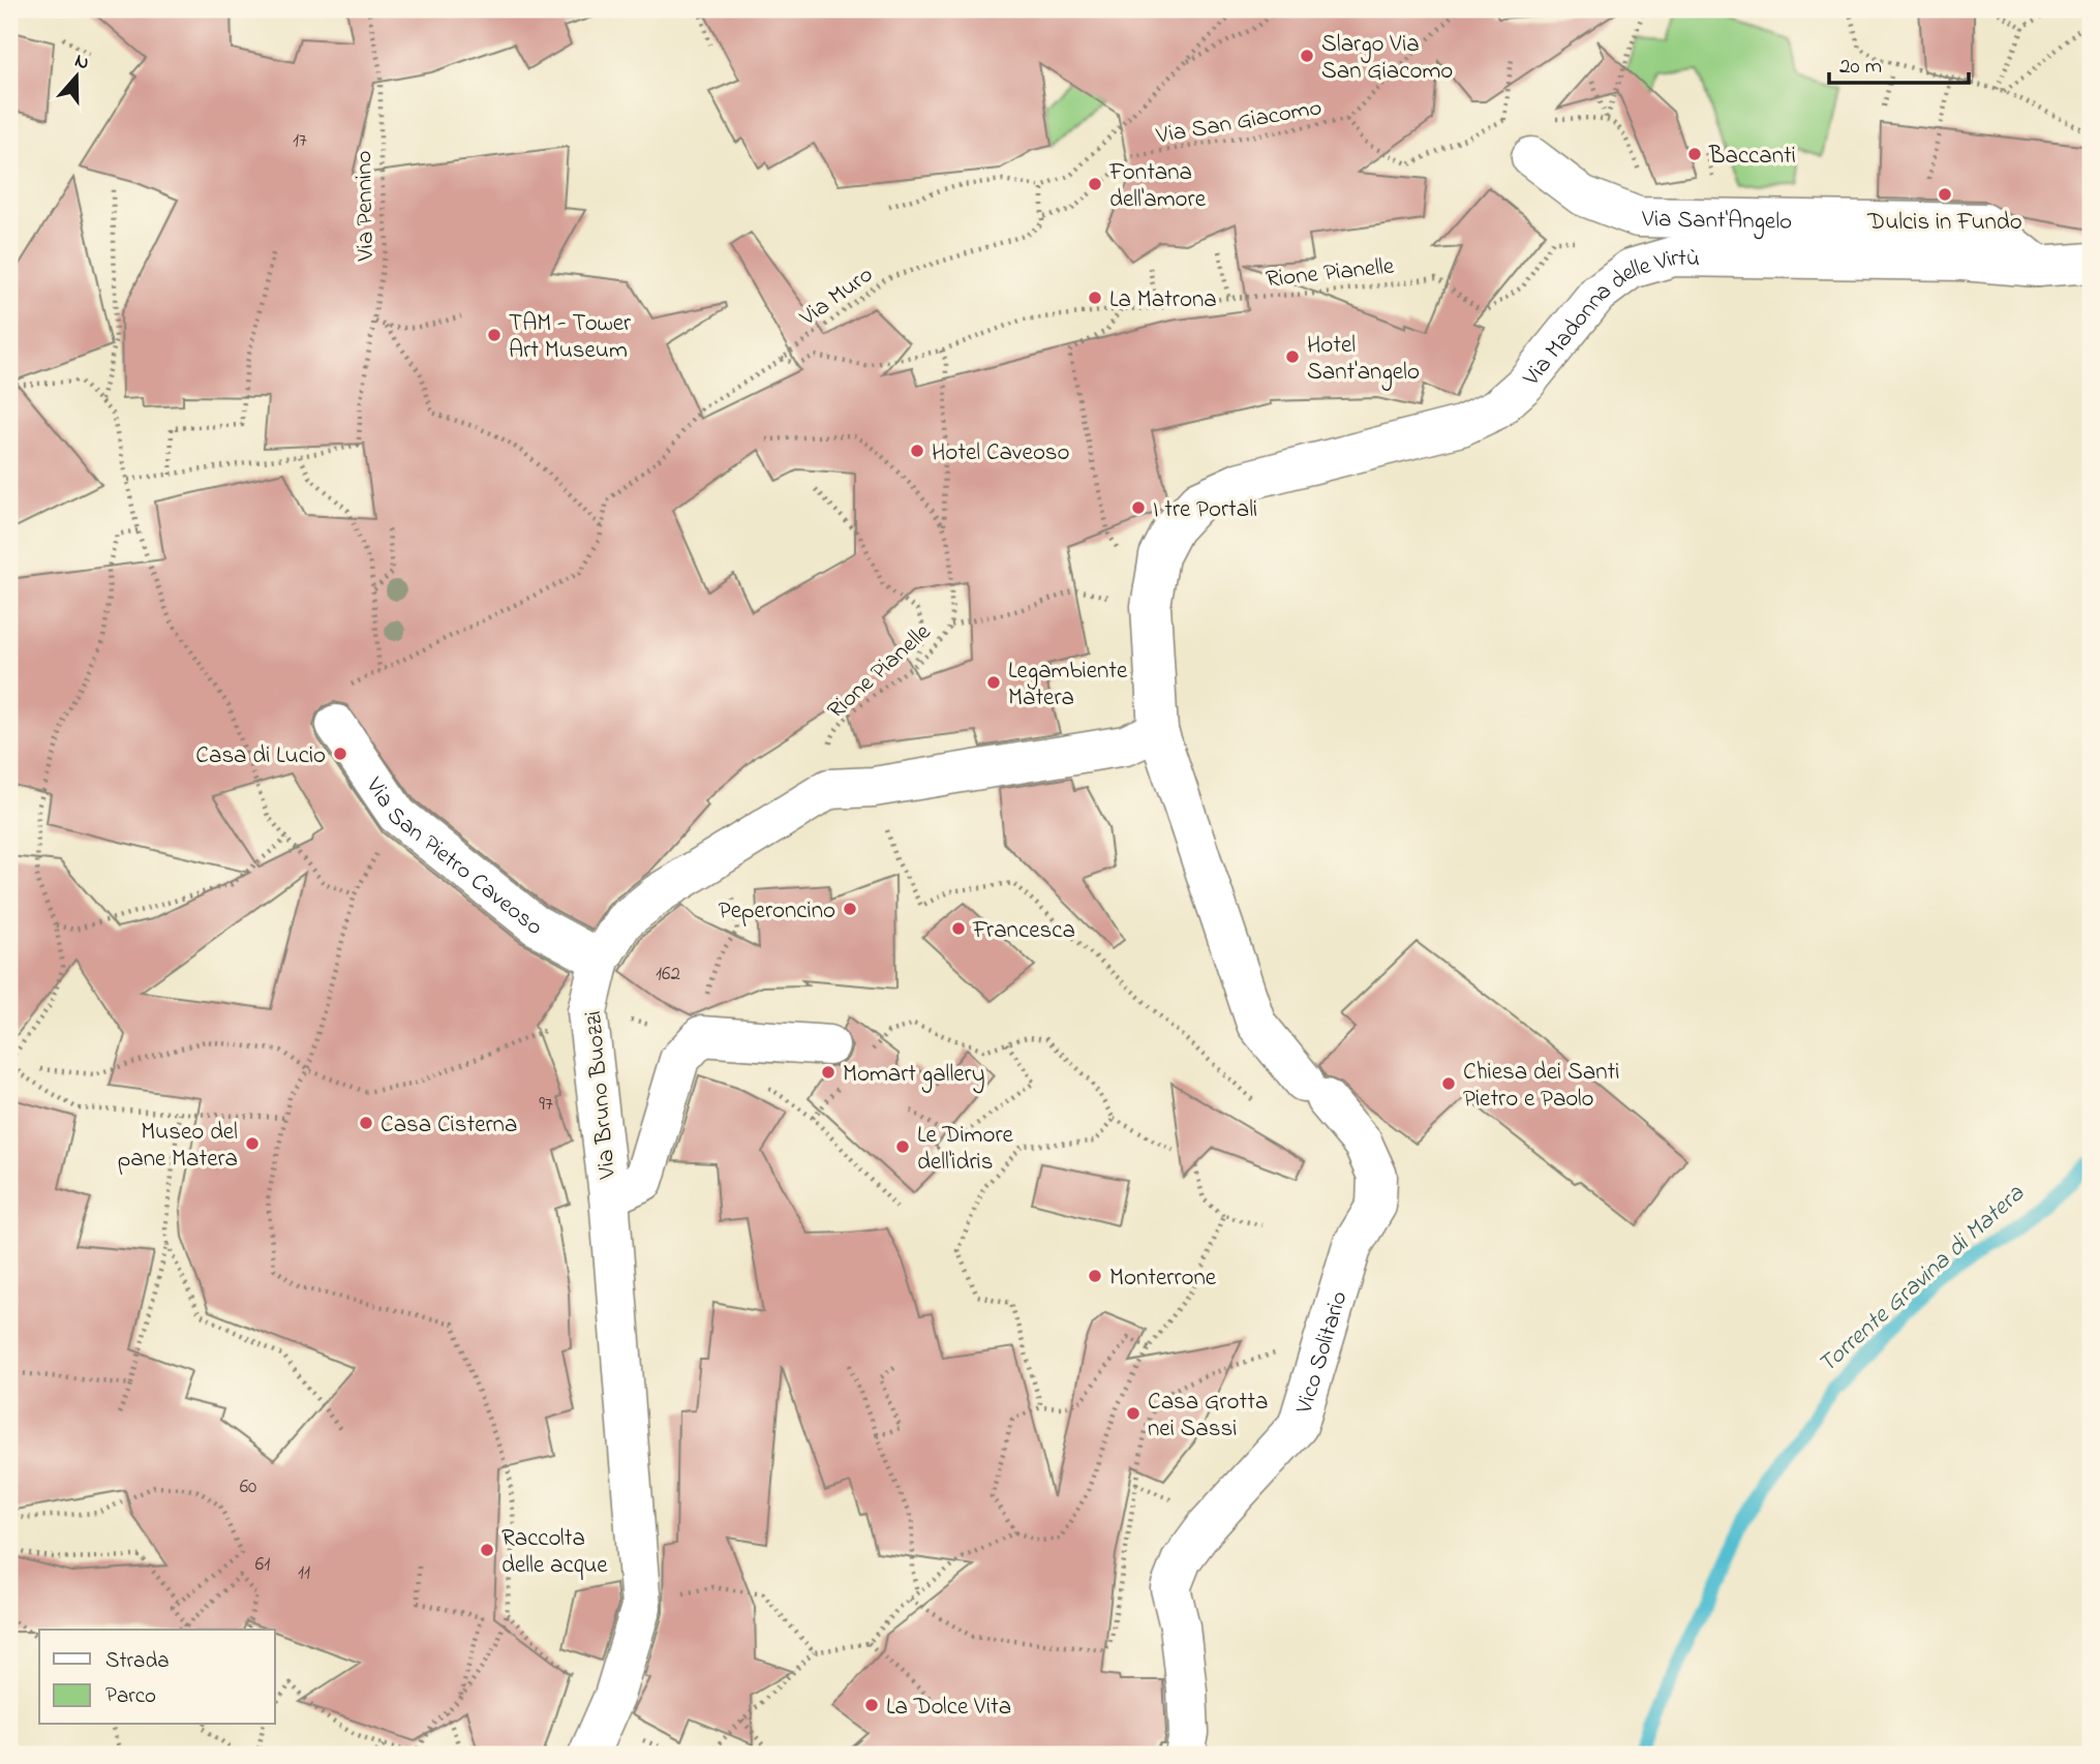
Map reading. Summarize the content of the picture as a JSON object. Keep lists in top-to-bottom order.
{
  "streets": {
    "street": [
      "Via Sant'Angelo",
      "Via Madonna delle Virtù",
      "Via San Pietro Caveoso",
      "Via Bruno Buozzi",
      "Vico Solitario"
    ],
    "path": [
      "Via San Giacomo",
      "Via Pennino",
      "Rione Pianelle",
      "Via Muro"
    ]
  },
  "crossings": [
    ["Via San Giacomo", "Via Muro"],
    ["Via Sant'Angelo", "Via Madonna delle Virtù"],
    ["Rione Pianelle", "Via Muro"],
    ["Via Madonna delle Virtù", "Via Bruno Buozzi"],
    ["Via Madonna delle Virtù", "Vico Solitario"],
    ["Via San Pietro Caveoso", "Via Bruno Buozzi"],
    ["Via Bruno Buozzi", "Vico Solitario"]
  ],
  "water": ["Torrente Gravina di Matera"],
  "places": [
    "Slargo Via San Giacomo",
    "Baccanti",
    "Fontana dell'amore",
    "Dulcis in Fundo",
    "La Matrona",
    "TAM - Tower Art Museum",
    "Hotel Sant'angelo",
    "Hotel Caveoso",
    "I tre Portali",
    "Legambiente Matera",
    "Casa di Lucio",
    "Peperoncino",
    "Francesca",
    "Momart gallery",
    "Chiesa dei Santi Pietro e Paolo",
    "Casa Cisterna",
    "Museo del pane Matera",
    "Le Dimore dell'idris",
    "Monterrone",
    "Casa Grotta nei Sassi",
    "Raccolta delle acque",
    "La Dolce Vita"
  ],
  "house_numbers": [
    "17",
    "162",
    "97",
    "60",
    "61",
    "11"
  ],
  "legend": ["Strada", "Parco"],
  "scale_bar": "20 m",
  "north": "top"
}
